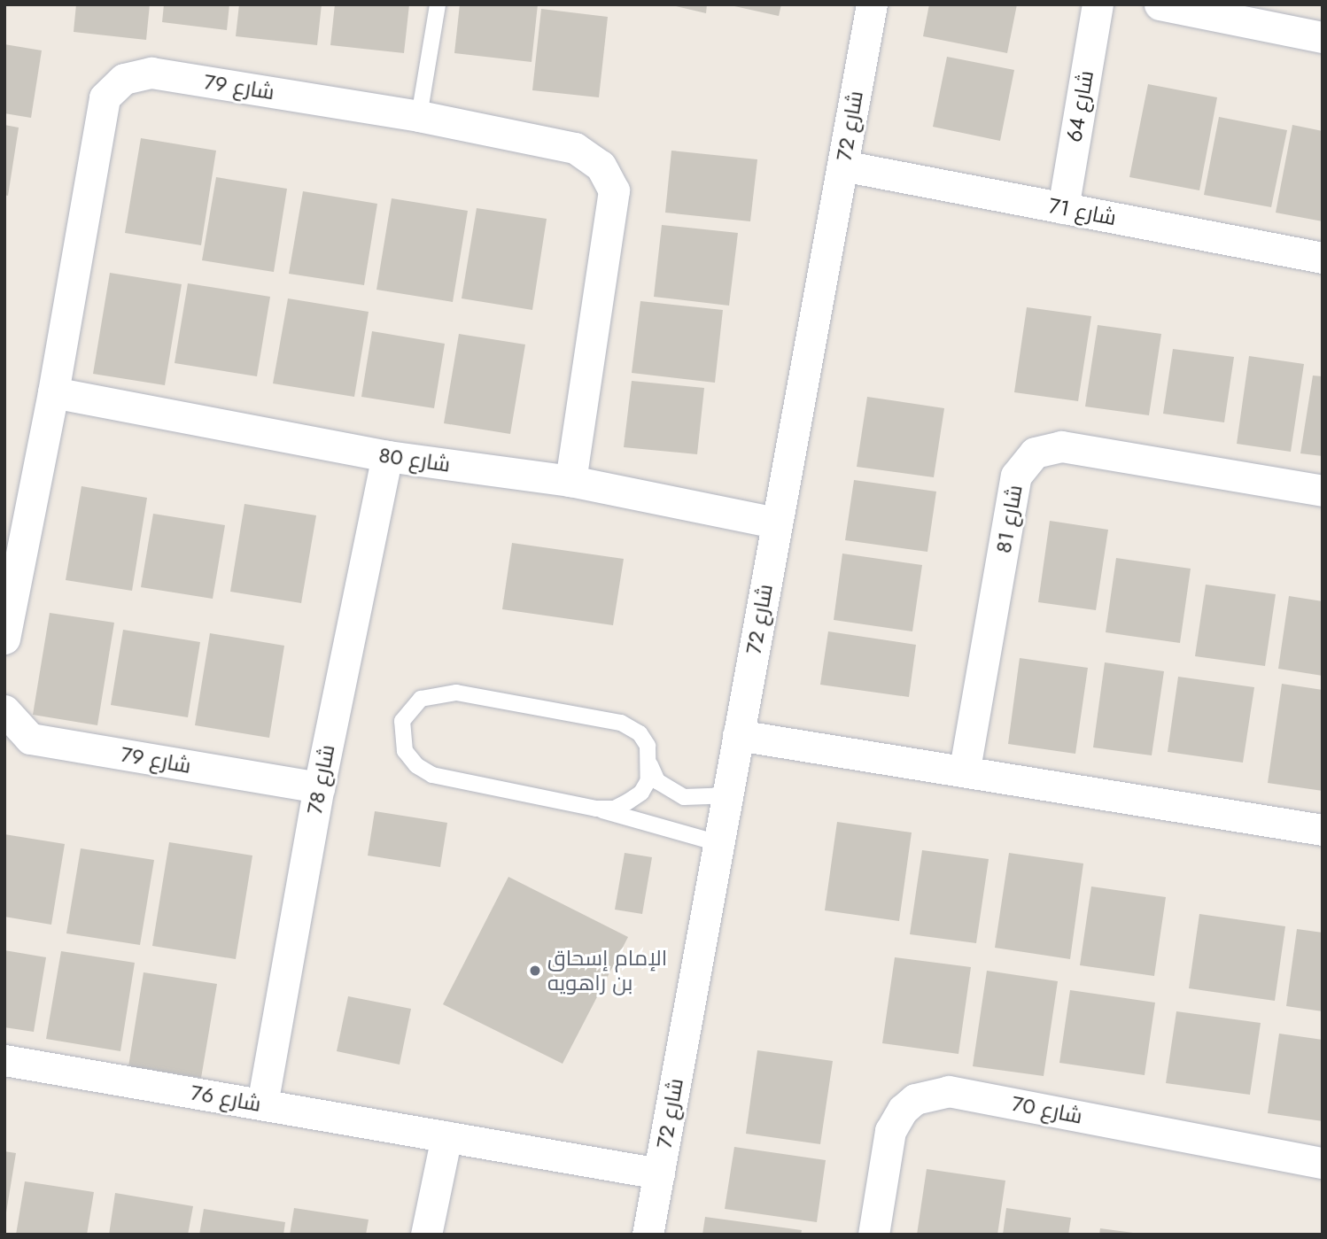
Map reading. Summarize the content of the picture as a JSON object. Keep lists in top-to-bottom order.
{
  "streets": {
    "street": [
      "شارع 79",
      "شارع 64",
      "شارع 72",
      "شارع 71",
      "شارع 80",
      "شارع 81",
      "شارع 78",
      "شارع 76",
      "شارع 70"
    ]
  },
  "crossings": [
    ["شارع 79", "شارع 80"],
    ["شارع 79", "شارع 78"],
    ["شارع 64", "شارع 71"],
    ["شارع 72", "شارع 71"],
    ["شارع 72", "شارع 80"],
    ["شارع 72", "شارع 76"],
    ["شارع 80", "شارع 78"],
    ["شارع 78", "شارع 76"]
  ],
  "places": ["الإمام إسحاق بن راهويه"]
}
